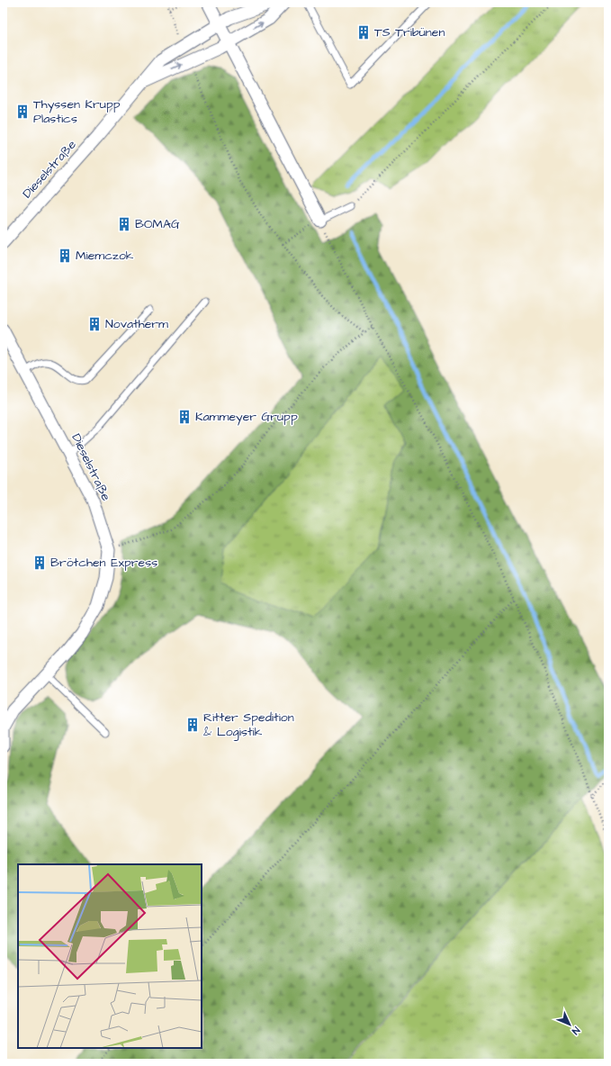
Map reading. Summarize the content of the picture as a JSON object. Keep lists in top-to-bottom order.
{
  "streets": {
    "street": ["Dieselstraße"]
  },
  "places": {
    "building": [
      "TS Tribünen",
      "Thyssen Krupp Plastics",
      "BOMAG",
      "Miemczok",
      "Novatherm",
      "Kammeyer Grupp",
      "Brötchen Express",
      "Ritter Spedition & Logistik"
    ]
  },
  "north": "bottom right"
}
